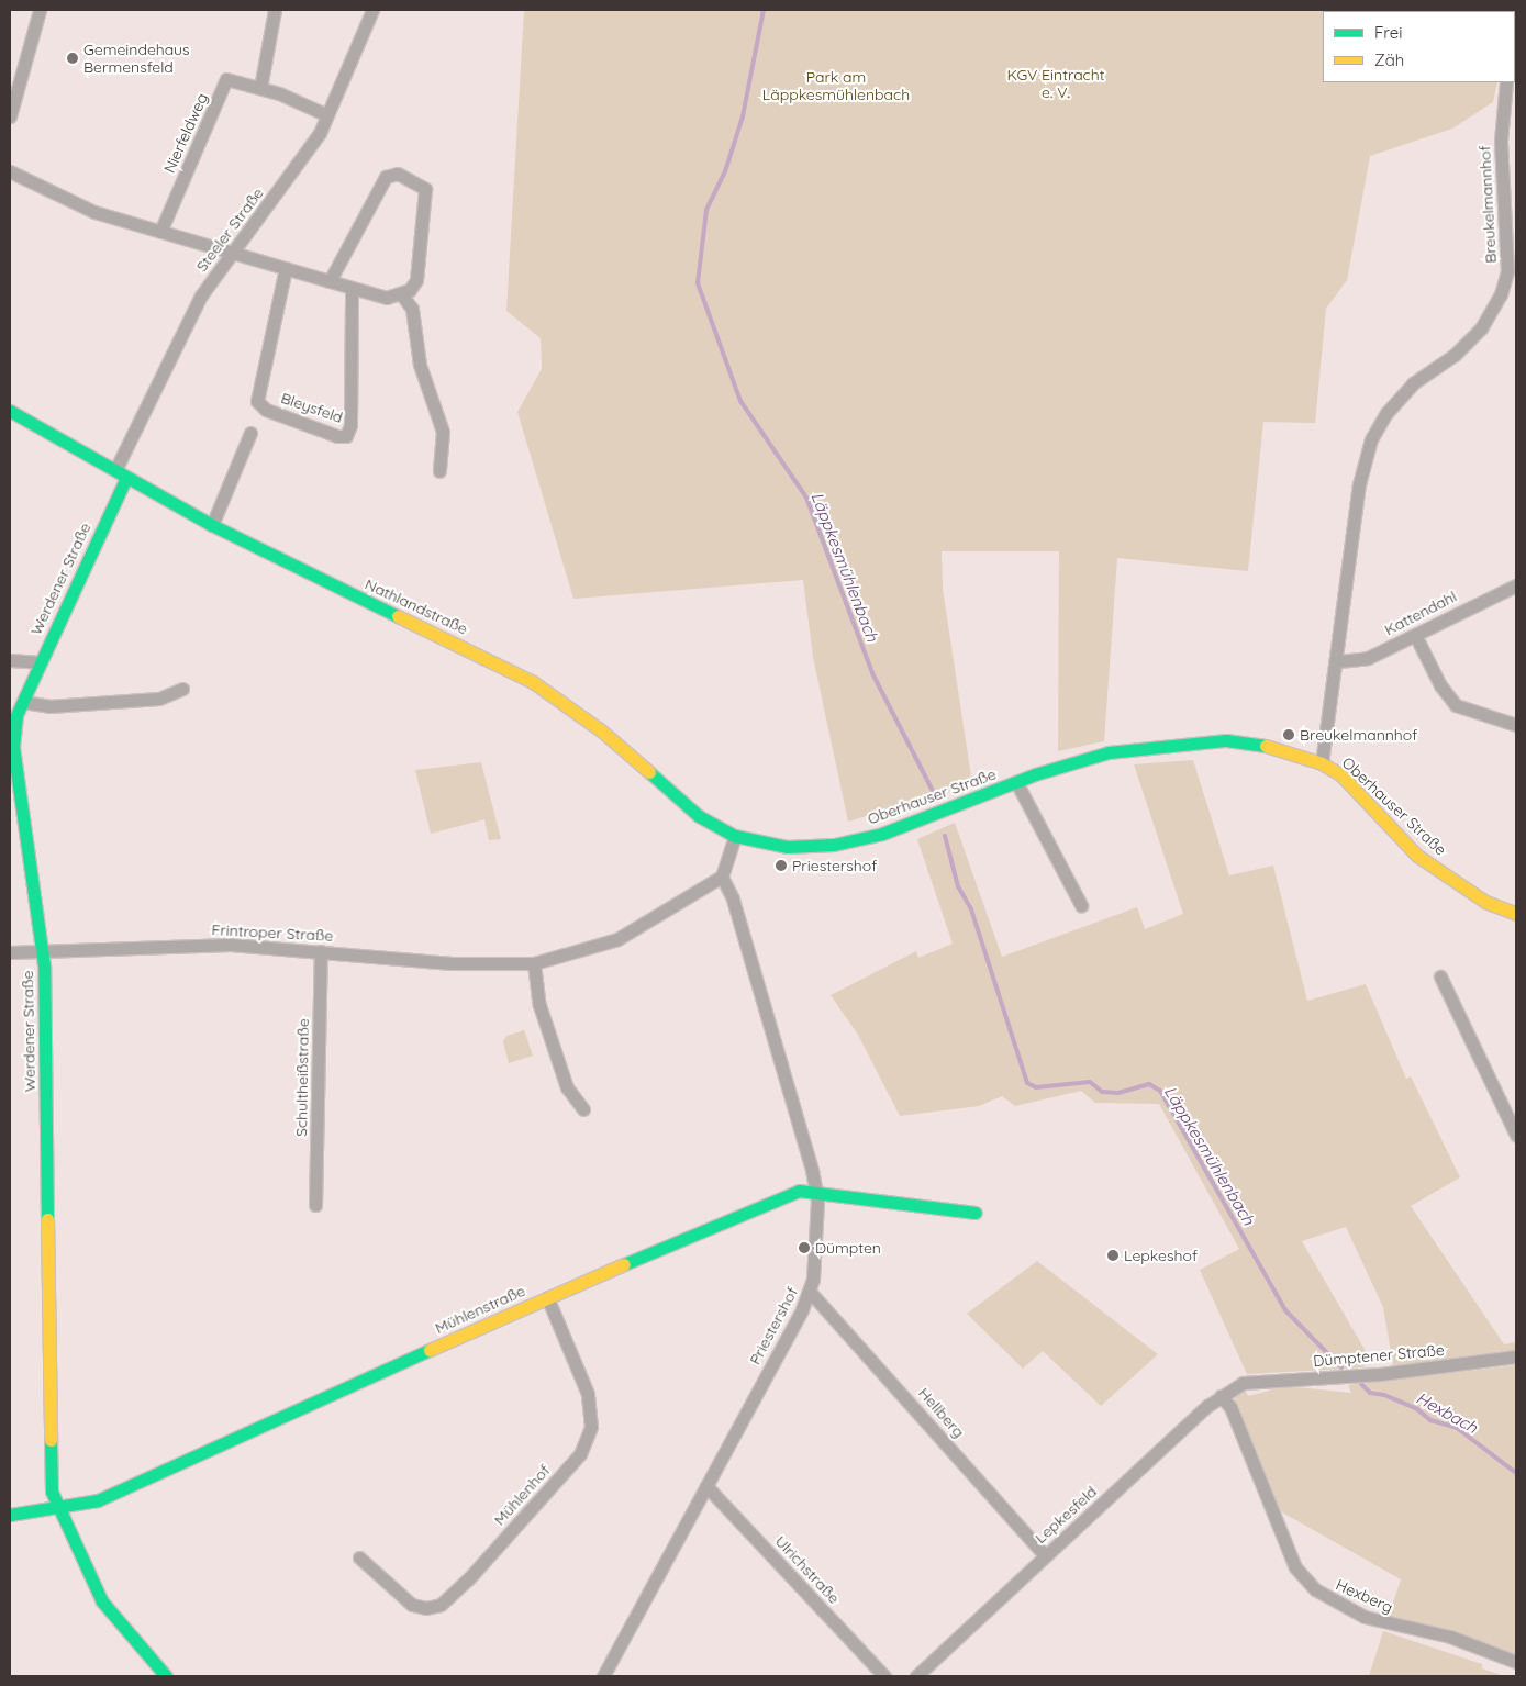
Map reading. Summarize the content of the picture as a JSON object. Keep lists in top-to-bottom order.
{
  "streets": {
    "street": [
      "Nierfeldweg",
      "Breukelmannhof",
      "Steeler Straße",
      "Bleysfeld",
      "Werdener Straße",
      "Nathlandstraße",
      "Kattendahl",
      "Oberhauser Straße",
      "Frintroper Straße",
      "Schultheißstraße",
      "Mühlenstraße",
      "Priestershof",
      "Dümptener Straße",
      "Hellberg",
      "Mühlenhof",
      "Lepkesfeld",
      "Ulrichstraße",
      "Hexberg"
    ]
  },
  "crossings": [
    ["Nierfeldweg", "Steeler Straße"],
    ["Breukelmannhof", "Kattendahl"],
    ["Breukelmannhof", "Oberhauser Straße"],
    ["Steeler Straße", "Nathlandstraße"],
    ["Werdener Straße", "Nathlandstraße"],
    ["Werdener Straße", "Frintroper Straße"],
    ["Werdener Straße", "Mühlenstraße"],
    ["Nathlandstraße", "Oberhauser Straße"],
    ["Frintroper Straße", "Schultheißstraße"],
    ["Frintroper Straße", "Priestershof"],
    ["Mühlenstraße", "Priestershof"],
    ["Mühlenstraße", "Mühlenhof"],
    ["Priestershof", "Hellberg"],
    ["Priestershof", "Ulrichstraße"],
    ["Dümptener Straße", "Lepkesfeld"],
    ["Hellberg", "Lepkesfeld"],
    ["Lepkesfeld", "Hexberg"]
  ],
  "water": ["Läppkesmühlenbach", "Hexbach"],
  "parks": ["KGV Eintracht e. V.", "Park am Läppkesmühlenbach"],
  "places": [
    "Gemeindehaus Bermensfeld",
    "Breukelmannhof",
    "Priestershof",
    "Dümpten",
    "Lepkeshof"
  ],
  "legend": ["Frei", "Zäh"]
}
